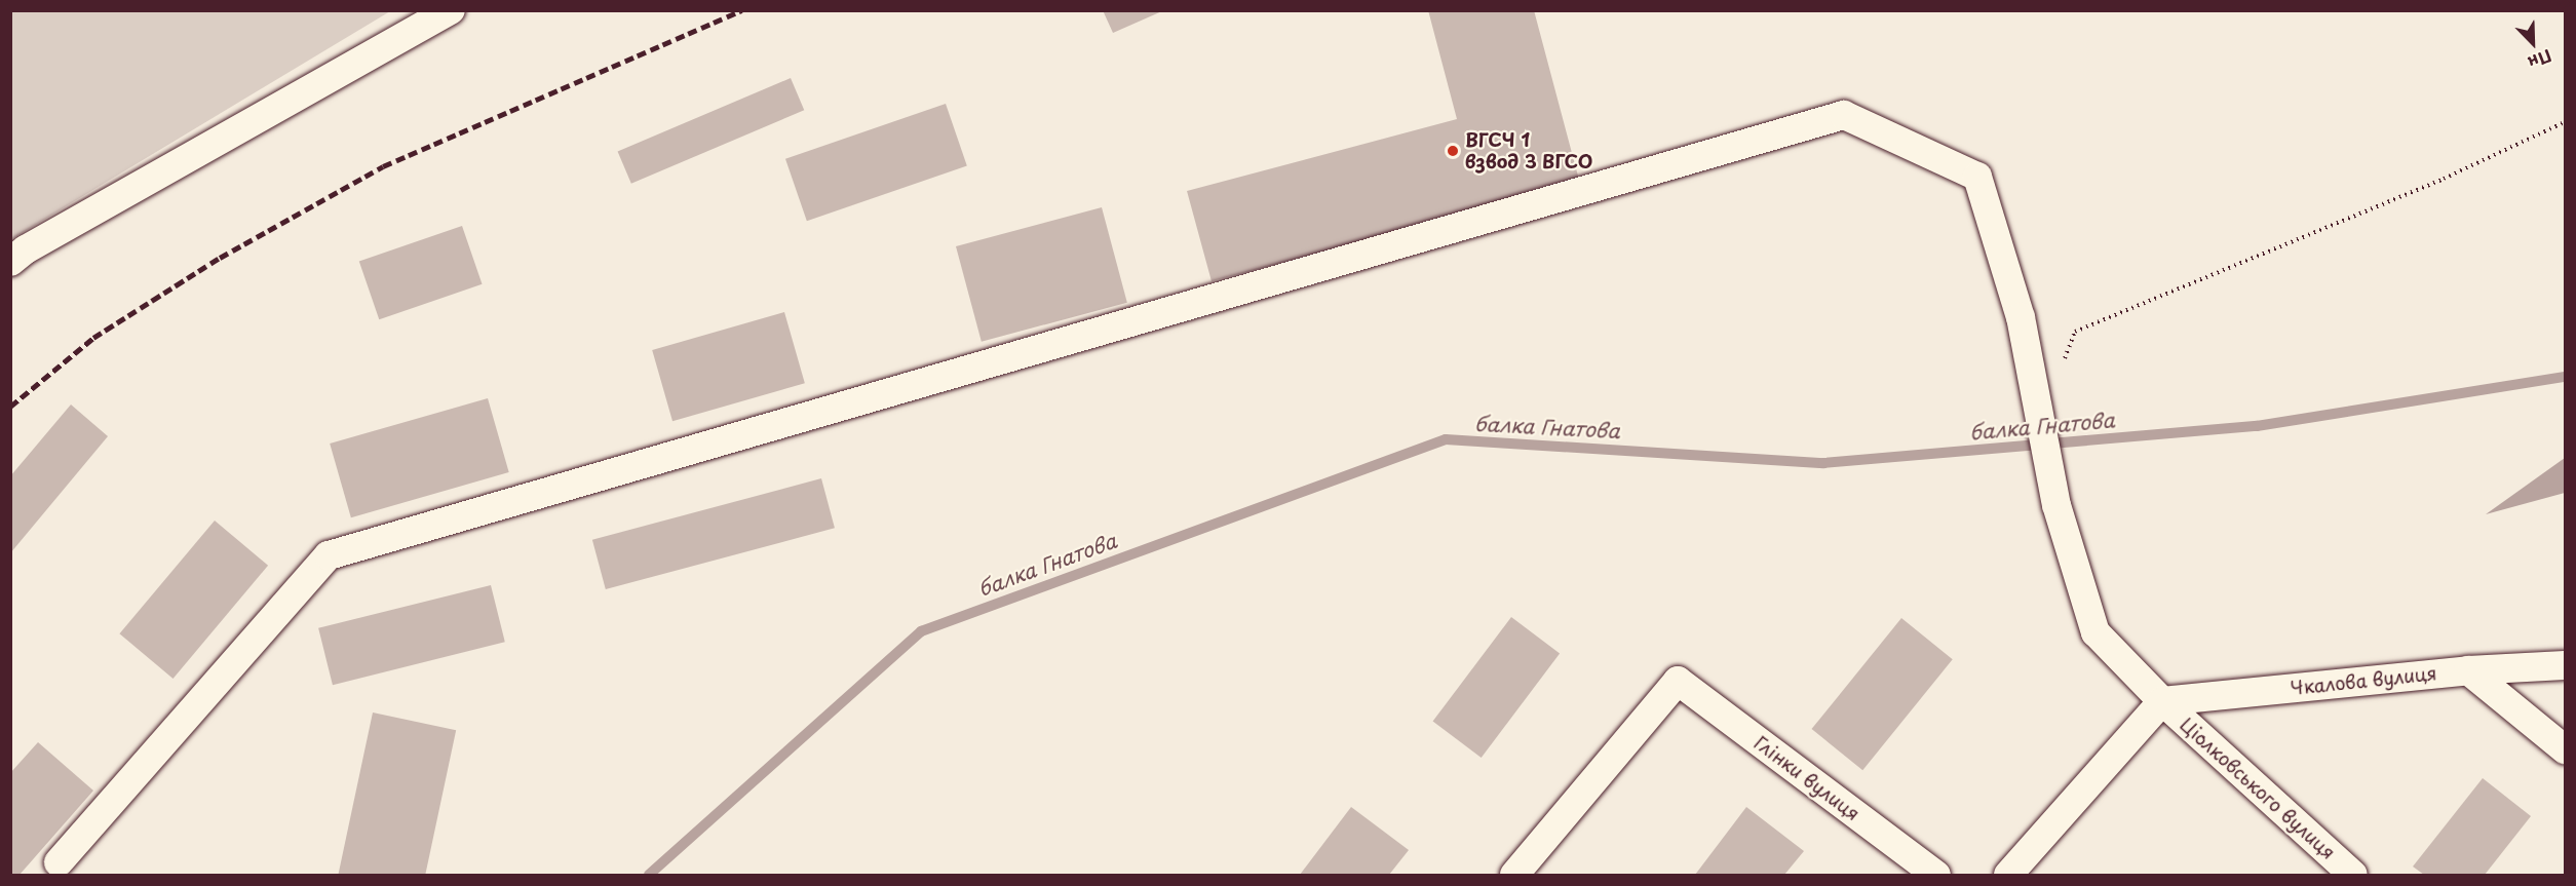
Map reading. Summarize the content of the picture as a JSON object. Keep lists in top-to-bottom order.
{
  "streets": {
    "street": ["Чкалова вулиця", "Глінки вулиця", "Ціолковського вулиця"]
  },
  "crossings": [
    ["Чкалова вулиця", "Ціолковського вулиця"]
  ],
  "water": ["балка Гнатова"],
  "places": ["ВГСЧ 1 взвод 3 ВГСО"],
  "north": "bottom right"
}
